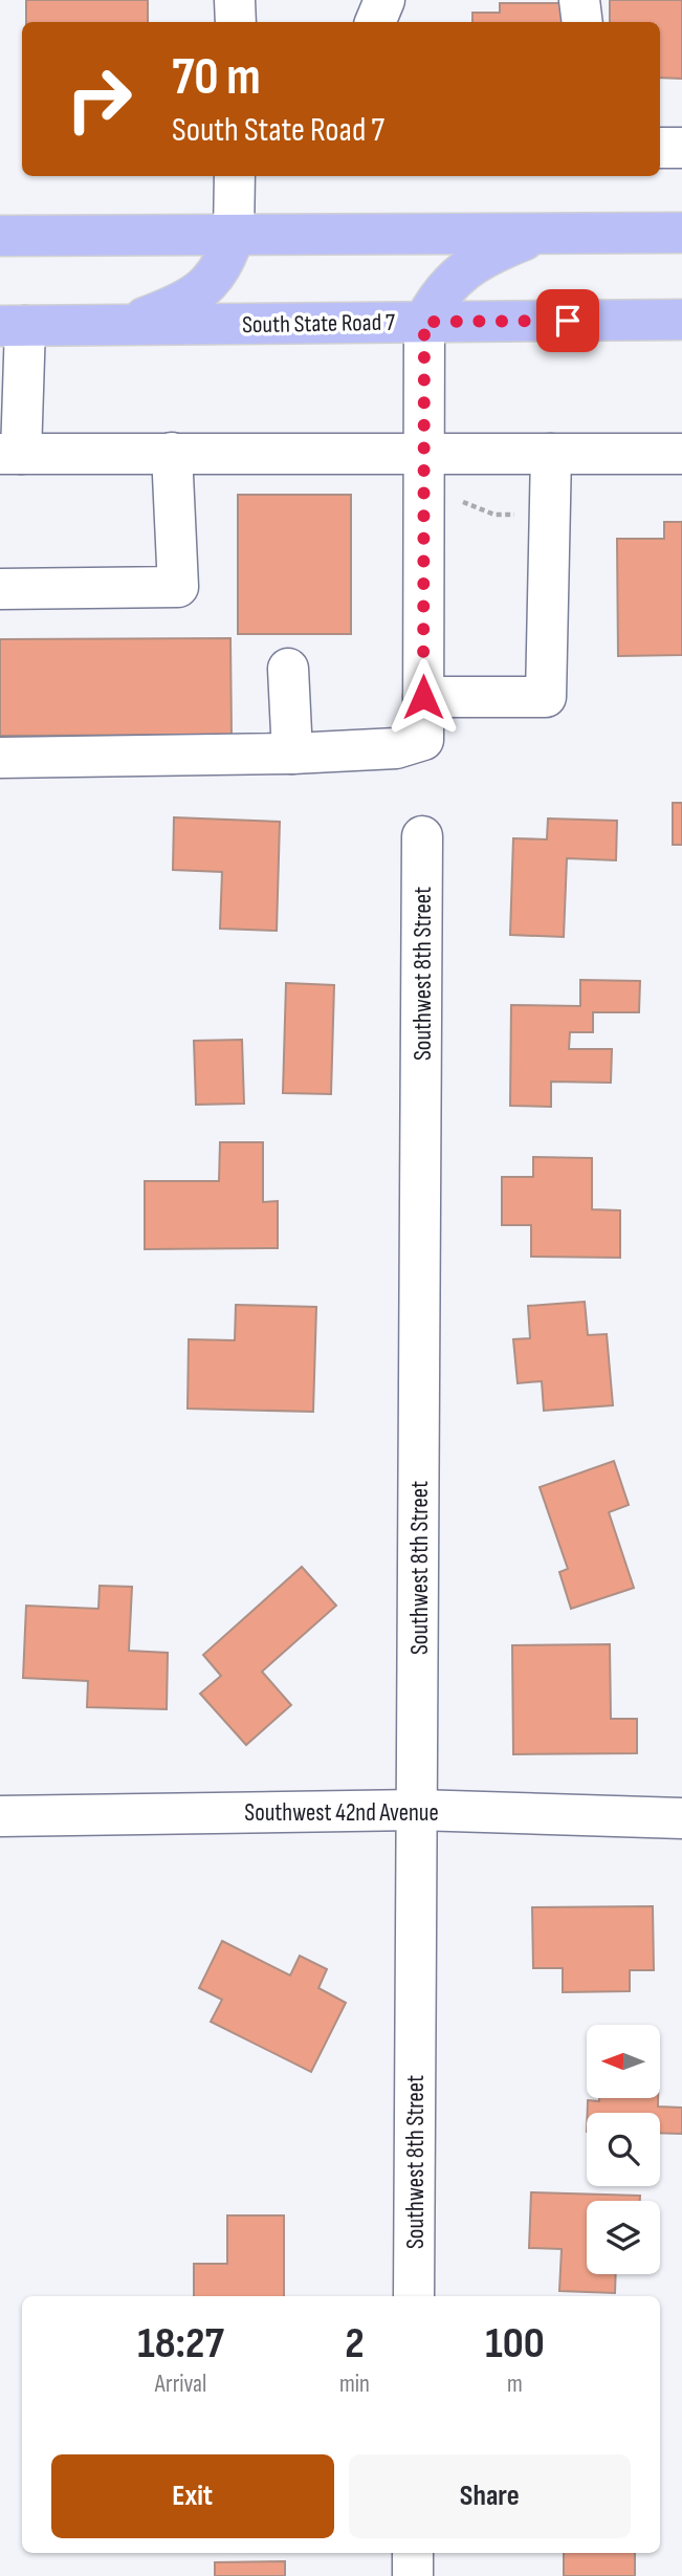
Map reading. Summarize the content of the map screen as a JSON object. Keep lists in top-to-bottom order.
{
  "streets": {
    "main road": ["South State Road 7"],
    "street": ["Southwest 8th Street", "Southwest 42nd Avenue"]
  },
  "crossings": [
    ["Southwest 8th Street", "Southwest 42nd Avenue"]
  ],
  "north": "left",
  "page": {
    "turn": ["70 m", "South State Road 7"],
    "eta": [
      "18:27",
      "Arrival",
      "2",
      "min",
      "100",
      "m"
    ],
    "buttons": ["Exit", "Share"]
  }
}
